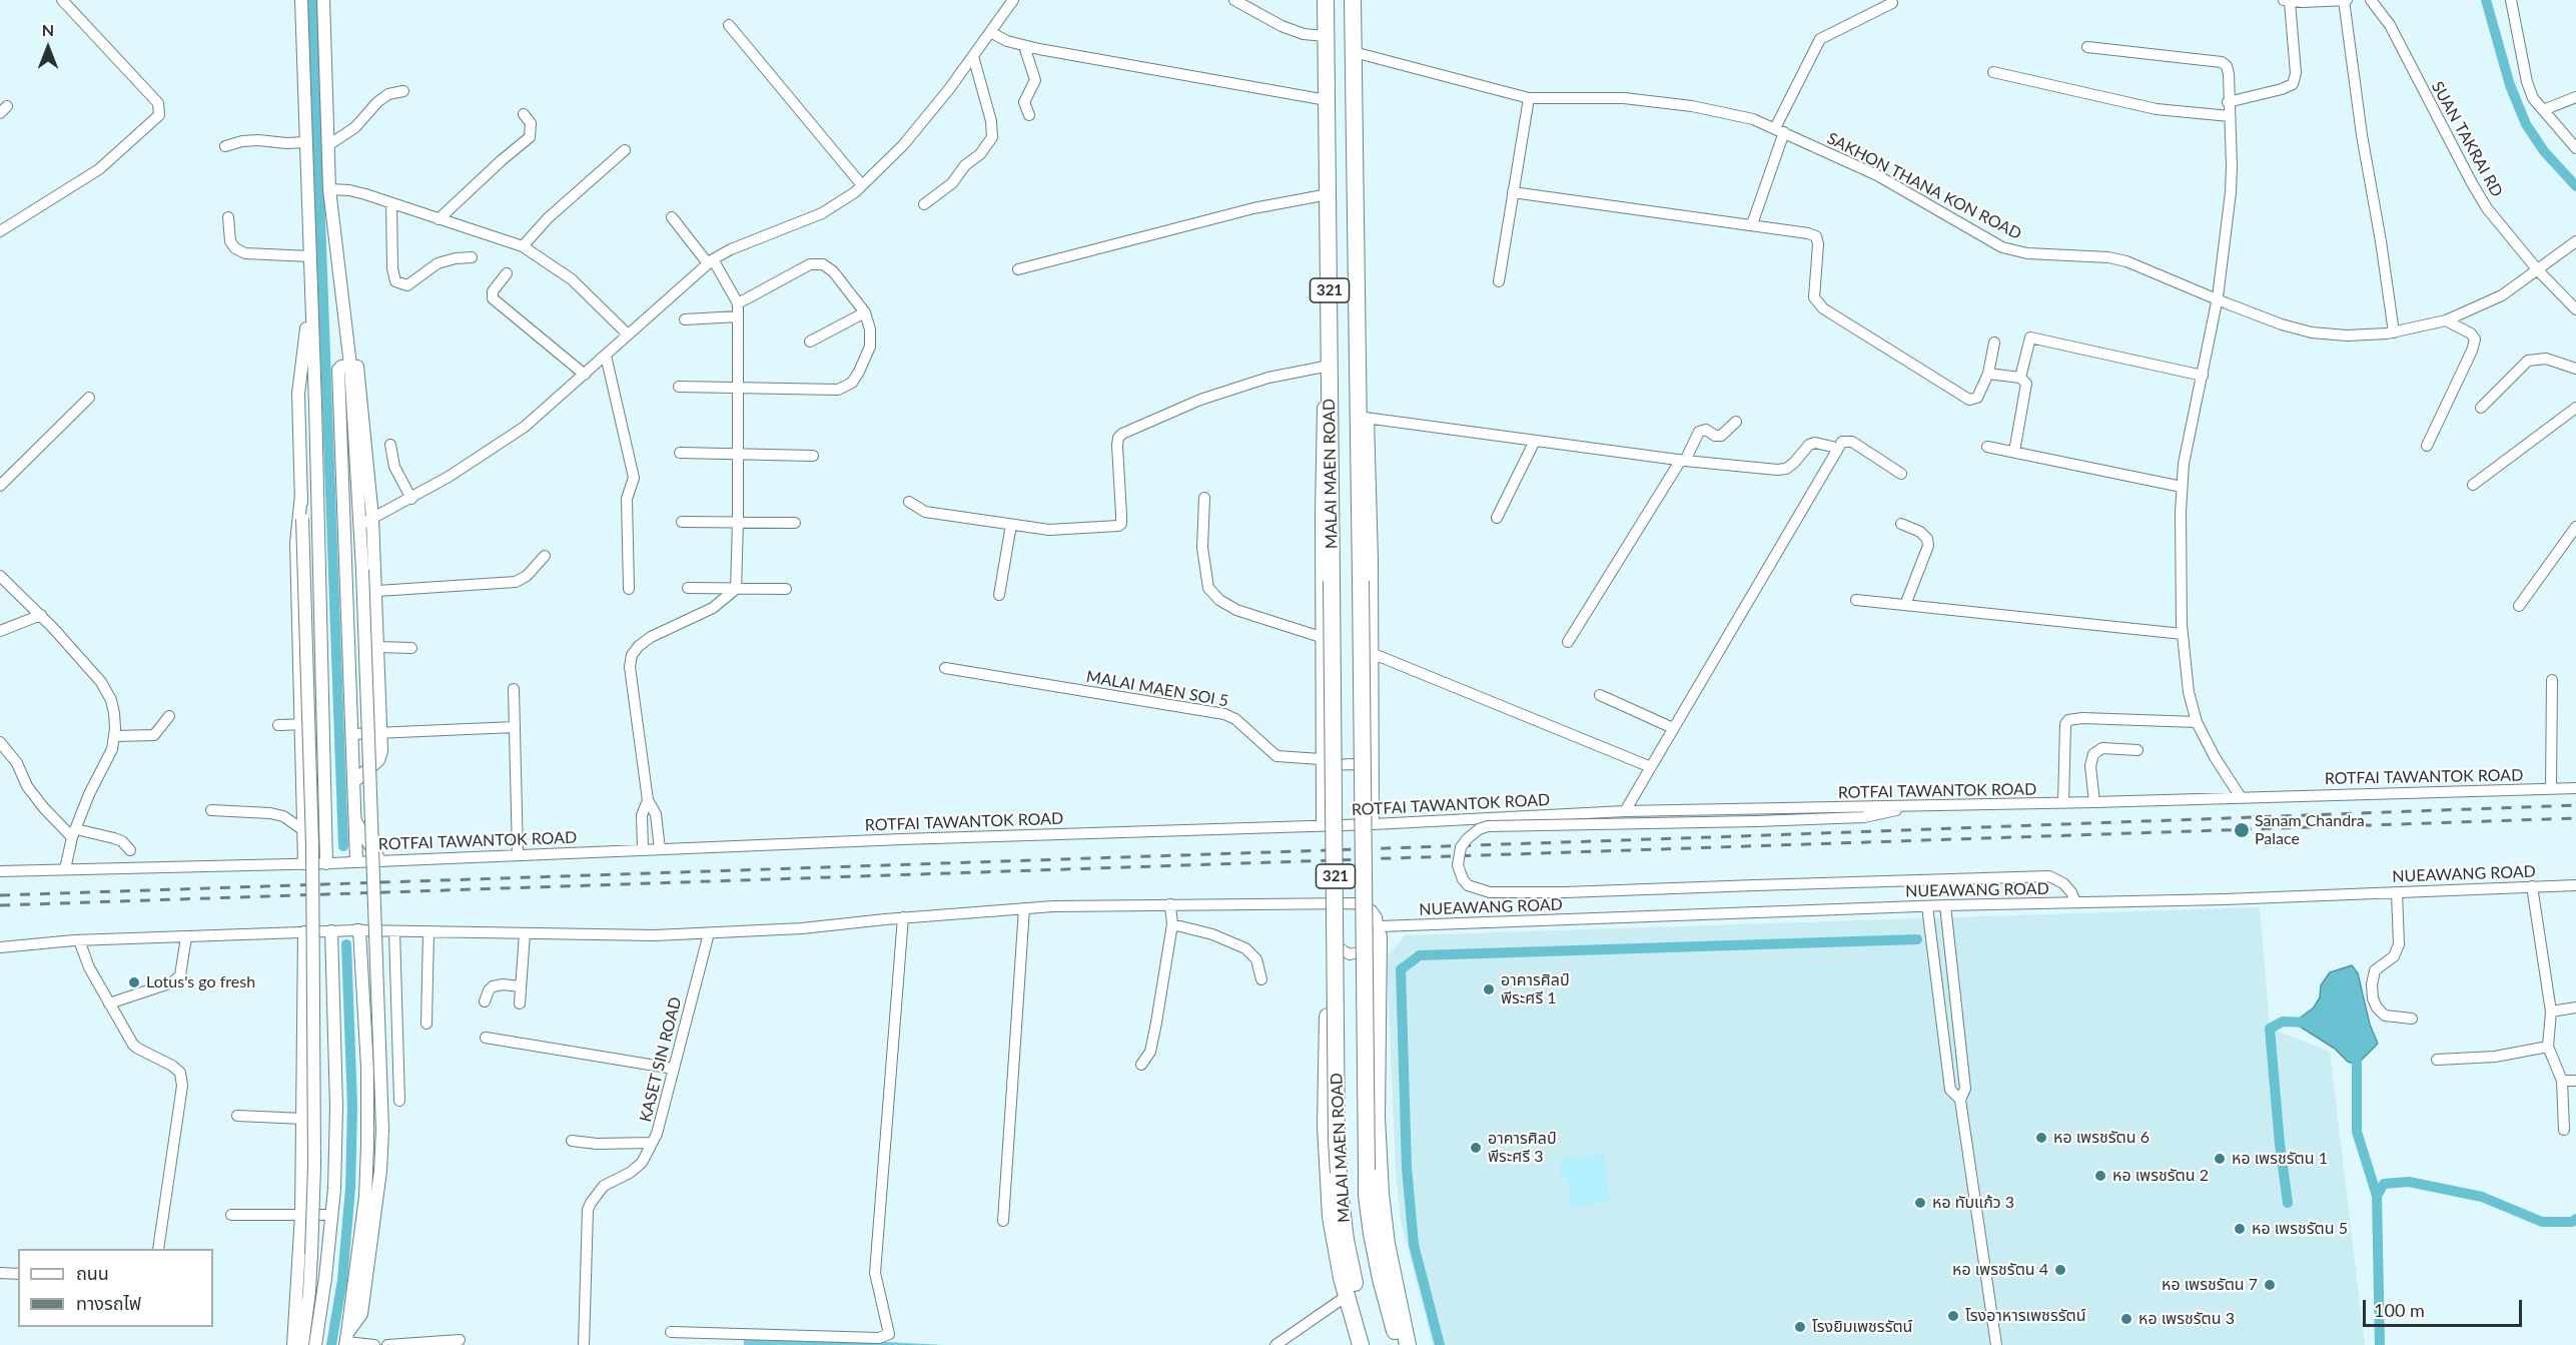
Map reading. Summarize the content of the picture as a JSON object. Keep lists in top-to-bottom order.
{
  "streets": {
    "highway": ["321", "MALAI MAEN ROAD"],
    "street": [
      "SUAN TAKRAI RD",
      "SAKHON THANA KON ROAD",
      "MALAI MAEN SOI 5",
      "ROTFAI TAWANTOK ROAD",
      "NUEAWANG ROAD",
      "KASET SIN ROAD"
    ]
  },
  "crossings": [
    ["SUAN TAKRAI RD", "SAKHON THANA KON ROAD"],
    ["SAKHON THANA KON ROAD", "MALAI MAEN ROAD"],
    ["321", "NUEAWANG ROAD"]
  ],
  "places": [
    "Sanam Chandra Palace",
    "Lotus's go fresh",
    "อาคารศิลป์ พีระศรี 1",
    "หอ เพรชรัตน 6",
    "อาคารศิลป์ พีระศรี 3",
    "หอ เพรชรัตน 1",
    "หอ เพรชรัตน 2",
    "หอ ทับแก้ว 3",
    "หอ เพรชรัตน 5",
    "หอ เพรชรัตน 4",
    "หอ เพรชรัตน 7",
    "โรงอาหารเพชรรัตน์",
    "หอ เพรชรัตน 3",
    "โรงยิมเพชรรัตน์"
  ],
  "legend": ["ถนน", "ทางรถไฟ"],
  "scale_bar": "100 m",
  "north": "top"
}
